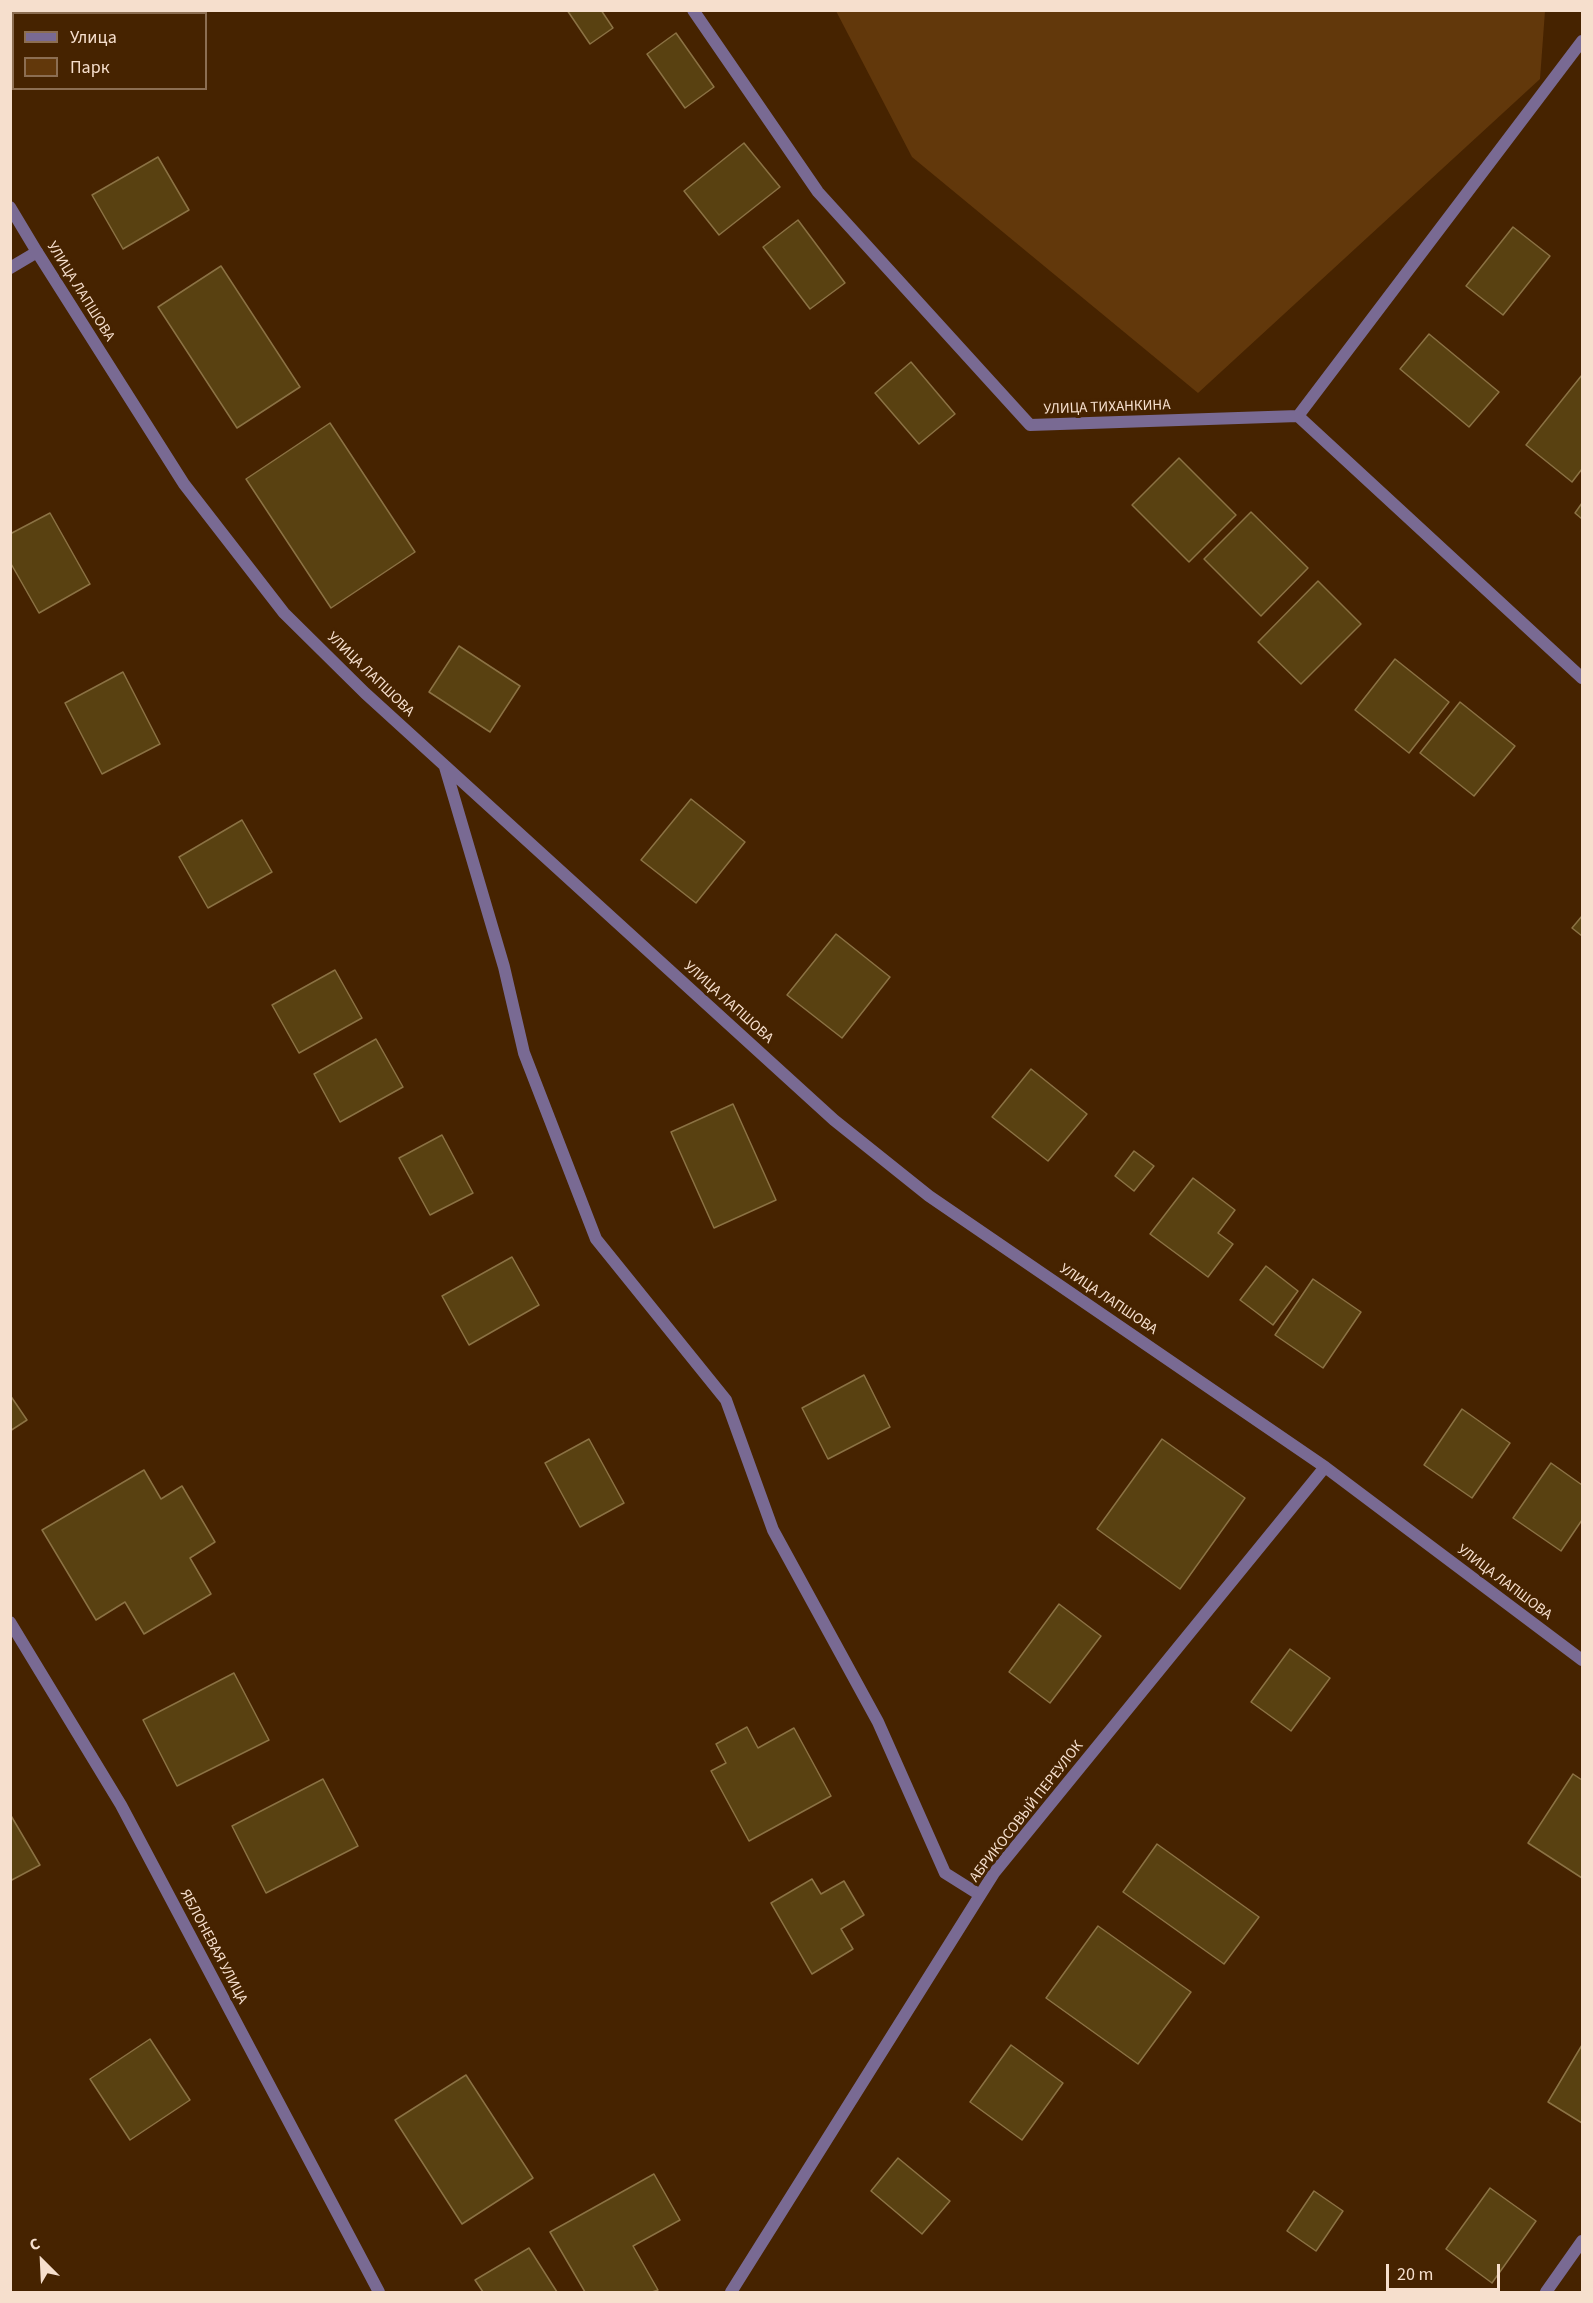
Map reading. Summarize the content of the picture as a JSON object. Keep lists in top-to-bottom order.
{
  "streets": {
    "street": [
      "УЛИЦА ЛАПШОВА",
      "УЛИЦА ТИХАНКИНА",
      "АБРИКОСОВЫЙ ПЕРЕУЛОК",
      "ЯБЛОНЕВАЯ УЛИЦА"
    ]
  },
  "crossings": [
    ["УЛИЦА ЛАПШОВА", "АБРИКОСОВЫЙ ПЕРЕУЛОК"]
  ],
  "legend": ["Улица", "Парк"],
  "scale_bar": "20 m",
  "north": "top left"
}
